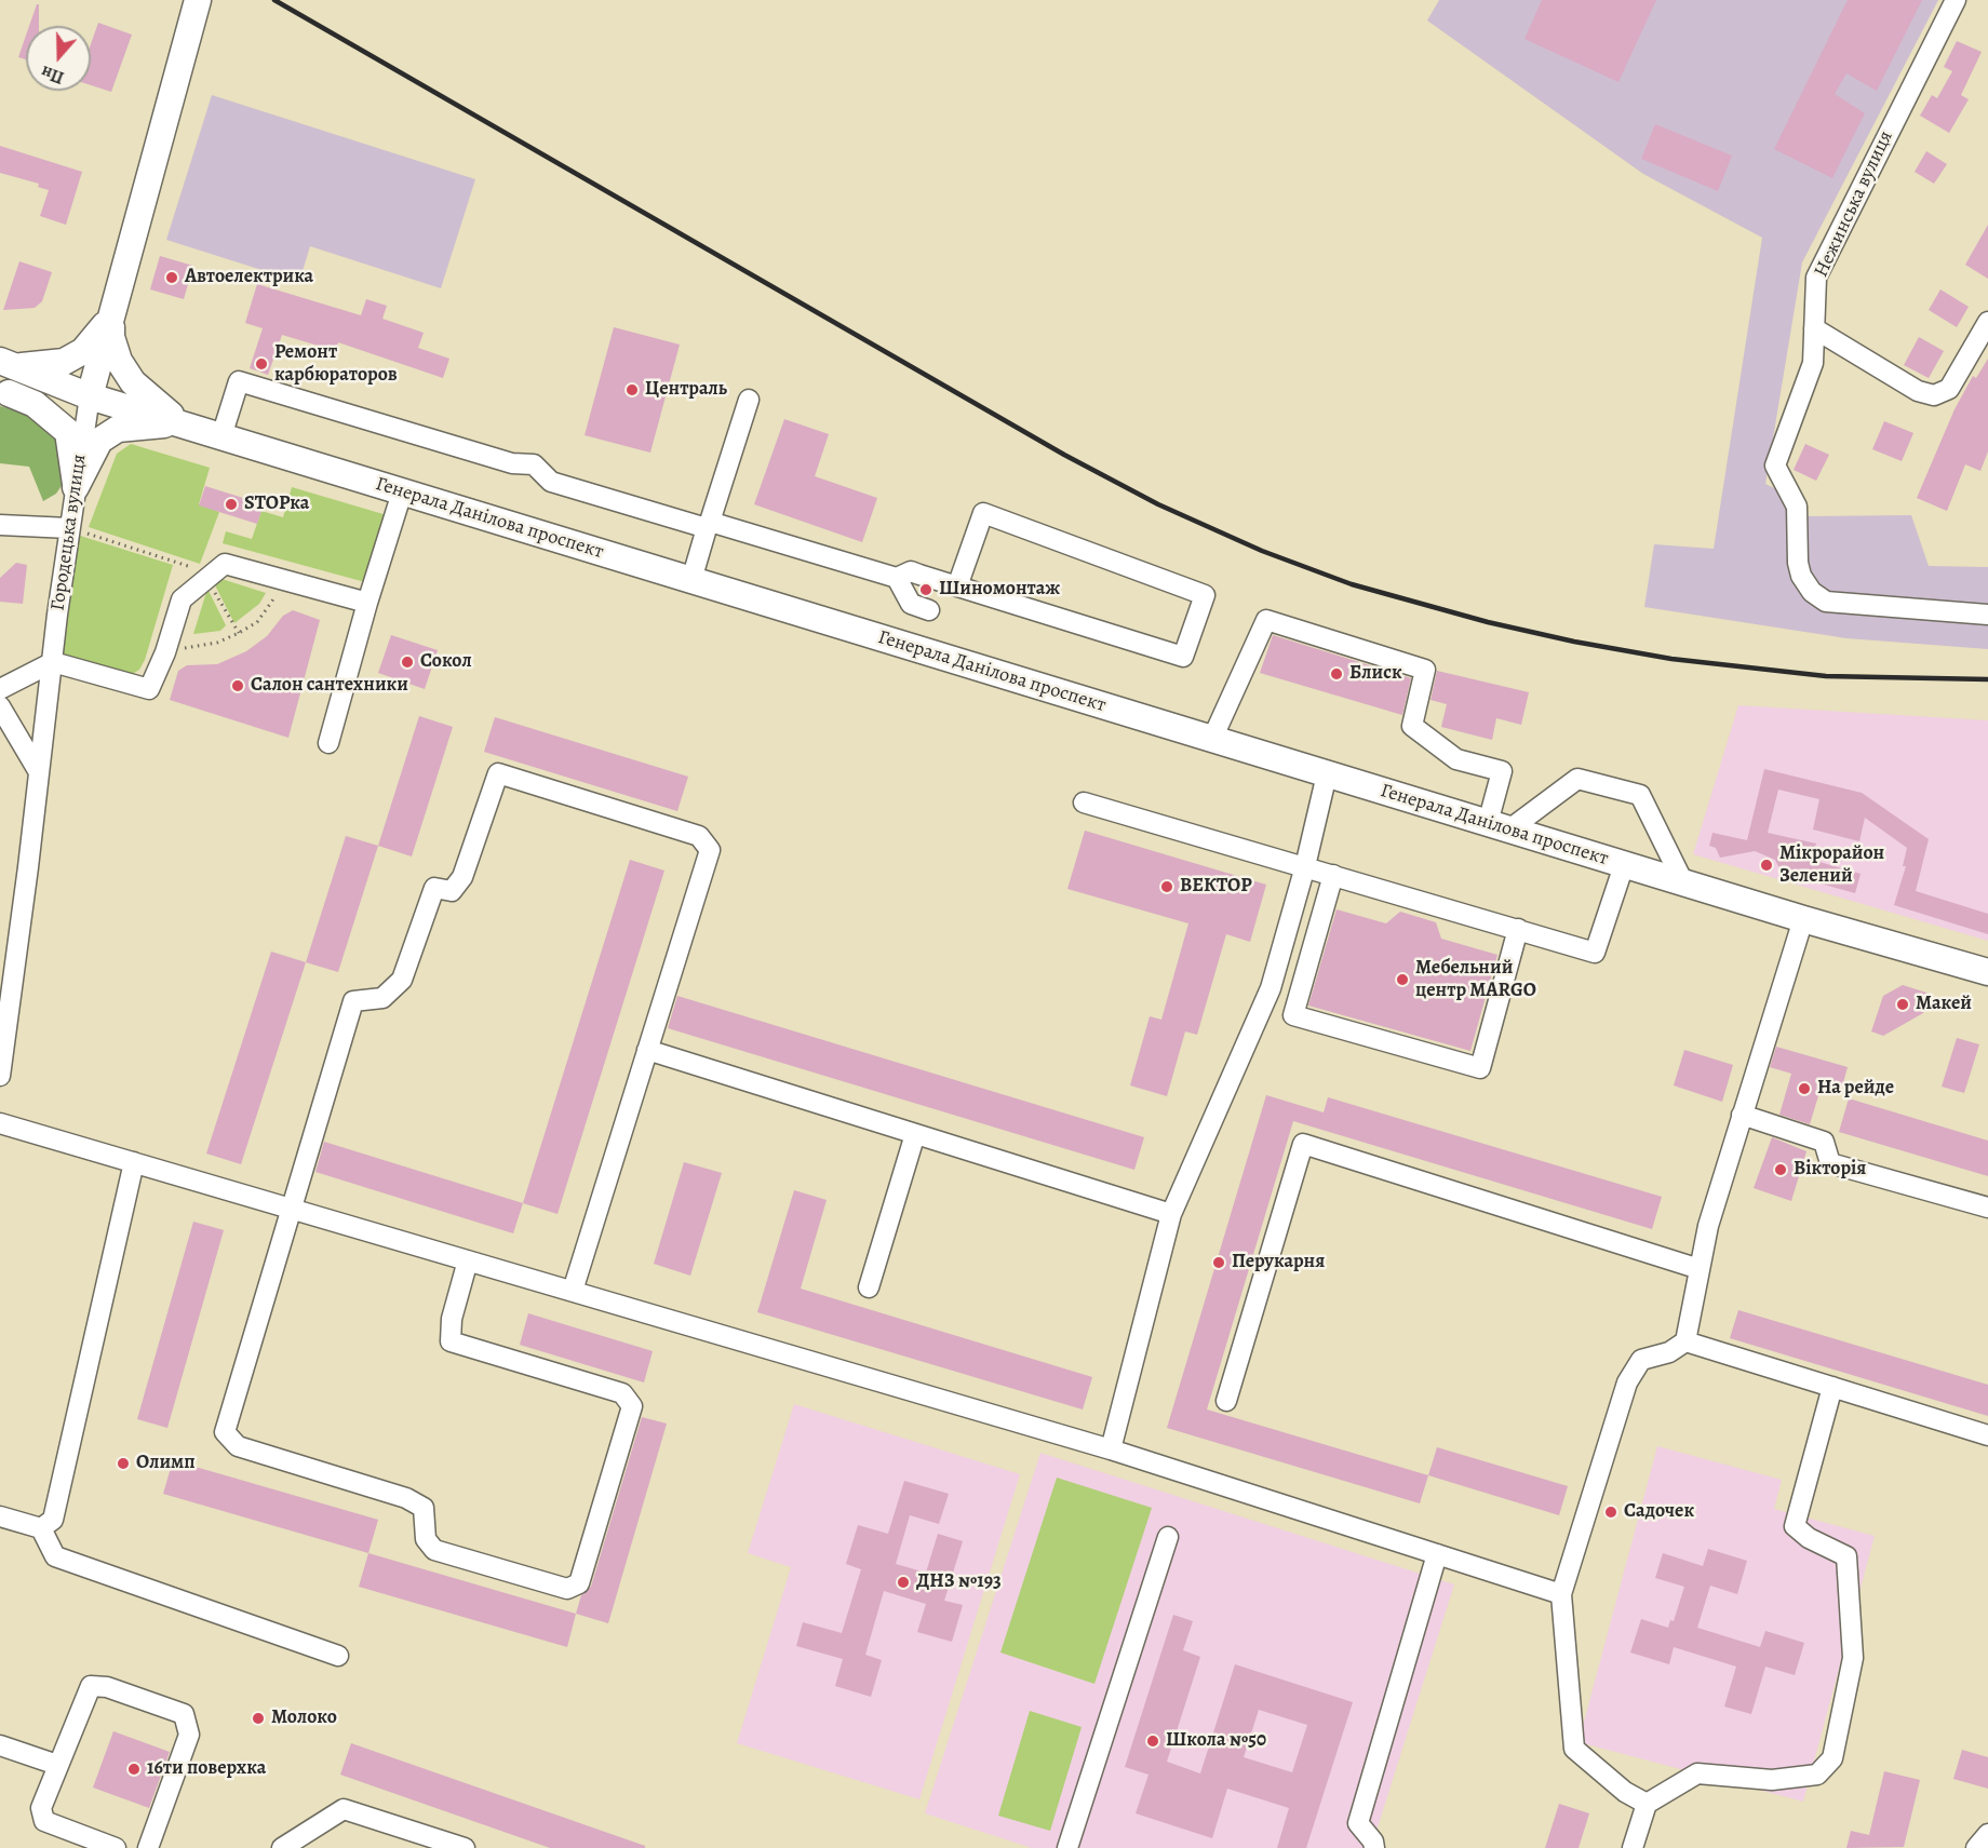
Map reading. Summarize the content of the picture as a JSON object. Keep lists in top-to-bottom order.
{
  "streets": {
    "main road": ["Генерала Данілова проспект", "Городецька вулиця"],
    "street": ["Нежинська вулиця"]
  },
  "crossings": [
    ["Генерала Данілова проспект", "Городецька вулиця"]
  ],
  "places": [
    "Автоелектрика",
    "Ремонт карбюраторов",
    "Централь",
    "STOPка",
    "Шиномонтаж",
    "Сокол",
    "Блиск",
    "Салон сантехники",
    "Мікрорайон Зелений",
    "ВЕКТОР",
    "Мебельний центр MARGO",
    "Макей",
    "На рейде",
    "Вікторія",
    "Перукарня",
    "Олимп",
    "Садочек",
    "ДНЗ №193",
    "Молоко",
    "Школа №50",
    "16ти поверхка"
  ],
  "north": "bottom"
}
